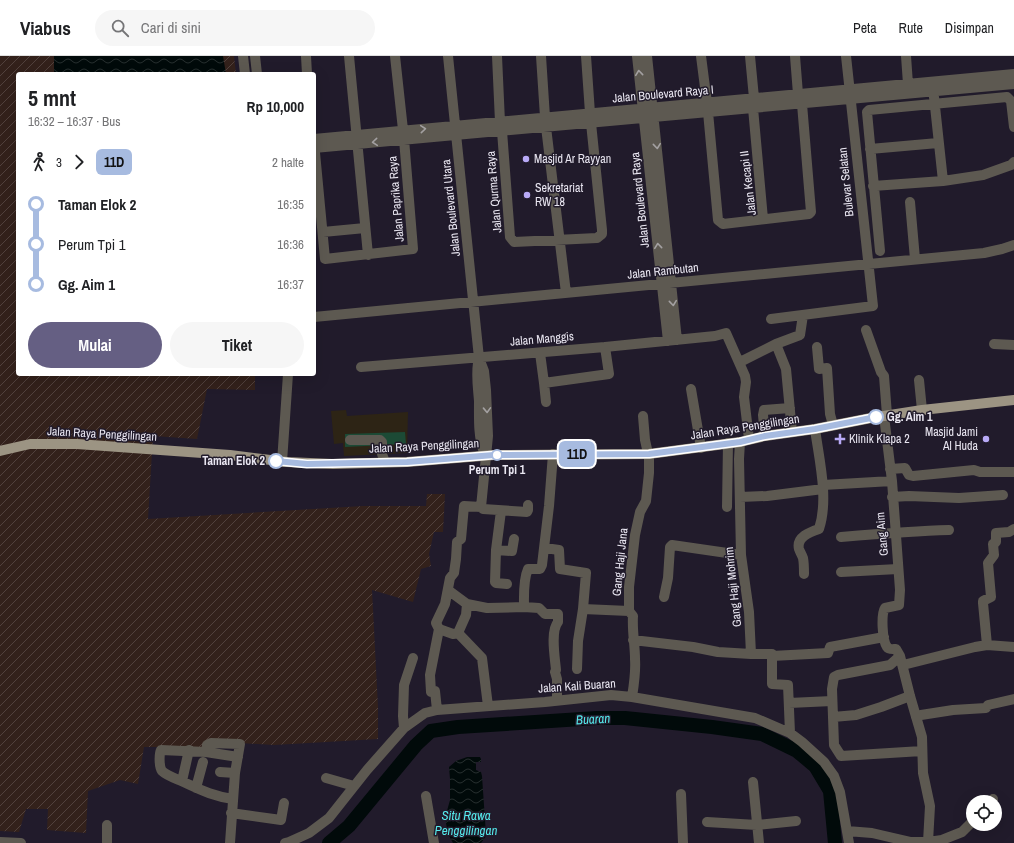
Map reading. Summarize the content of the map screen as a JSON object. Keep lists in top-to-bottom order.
{
  "streets": {
    "main road": ["Jalan Raya Penggilingan"],
    "street": [
      "Jalan Boulevard Raya I",
      "Bulevar Selatan",
      "Jalan Kecapi II",
      "Jalan Qurma Raya",
      "Jalan Paprika Raya",
      "Jalan Boulevard Raya",
      "Jalan Boulevard Utara",
      "Jalan Rambutan",
      "Jalan Manggis",
      "Gang Aim",
      "Gang Haji Jana",
      "Gang Haji Mohrim",
      "Jalan Kali Buaran"
    ]
  },
  "crossings": [
    ["Jalan Boulevard Raya I", "Bulevar Selatan"],
    ["Jalan Boulevard Raya I", "Jalan Kecapi II"],
    ["Jalan Boulevard Raya I", "Jalan Qurma Raya"],
    ["Jalan Boulevard Raya I", "Jalan Paprika Raya"],
    ["Jalan Boulevard Raya I", "Jalan Boulevard Raya"],
    ["Jalan Boulevard Raya I", "Jalan Boulevard Utara"],
    ["Bulevar Selatan", "Jalan Rambutan"],
    ["Jalan Boulevard Raya", "Jalan Rambutan"],
    ["Jalan Boulevard Raya", "Jalan Manggis"],
    ["Jalan Boulevard Utara", "Jalan Rambutan"],
    ["Jalan Boulevard Utara", "Jalan Manggis"],
    ["Jalan Boulevard Utara", "Jalan Raya Penggilingan"],
    ["Jalan Manggis", "Gang Haji Mohrim"],
    ["Jalan Raya Penggilingan", "Gang Aim"],
    ["Jalan Raya Penggilingan", "Gang Haji Jana"],
    ["Jalan Raya Penggilingan", "Gang Haji Mohrim"],
    ["Gang Haji Jana", "Jalan Kali Buaran"]
  ],
  "water": ["Buaran", "Situ Rawa Penggilingan"],
  "places": {
    "other": [
      "Masjid Ar Rayyan",
      "Sekretariat RW 18",
      "Gg. Aim 1",
      "Masjid Jami Al Huda",
      "Perum Tpi 1",
      "Taman Elok 2"
    ],
    "health": ["Klinik Klapa 2"]
  },
  "lines": ["bus line 11D"],
  "page": {
    "header": "Viabus",
    "search": "Cari di sini",
    "nav": ["Peta", "Rute", "Disimpan"],
    "on_map": "11D",
    "heading": ["5 mnt", "16:32 – 16:37 · Bus", "Rp 10,000"],
    "legs": ["3", "11D", "2 halte"],
    "list": [
      {
        "name": "Taman Elok 2",
        "value": "16:35"
      },
      {
        "name": "Perum Tpi 1",
        "value": "16:36"
      },
      {
        "name": "Gg. Aim 1",
        "value": "16:37"
      }
    ],
    "buttons": ["Mulai", "Tiket"]
  }
}
